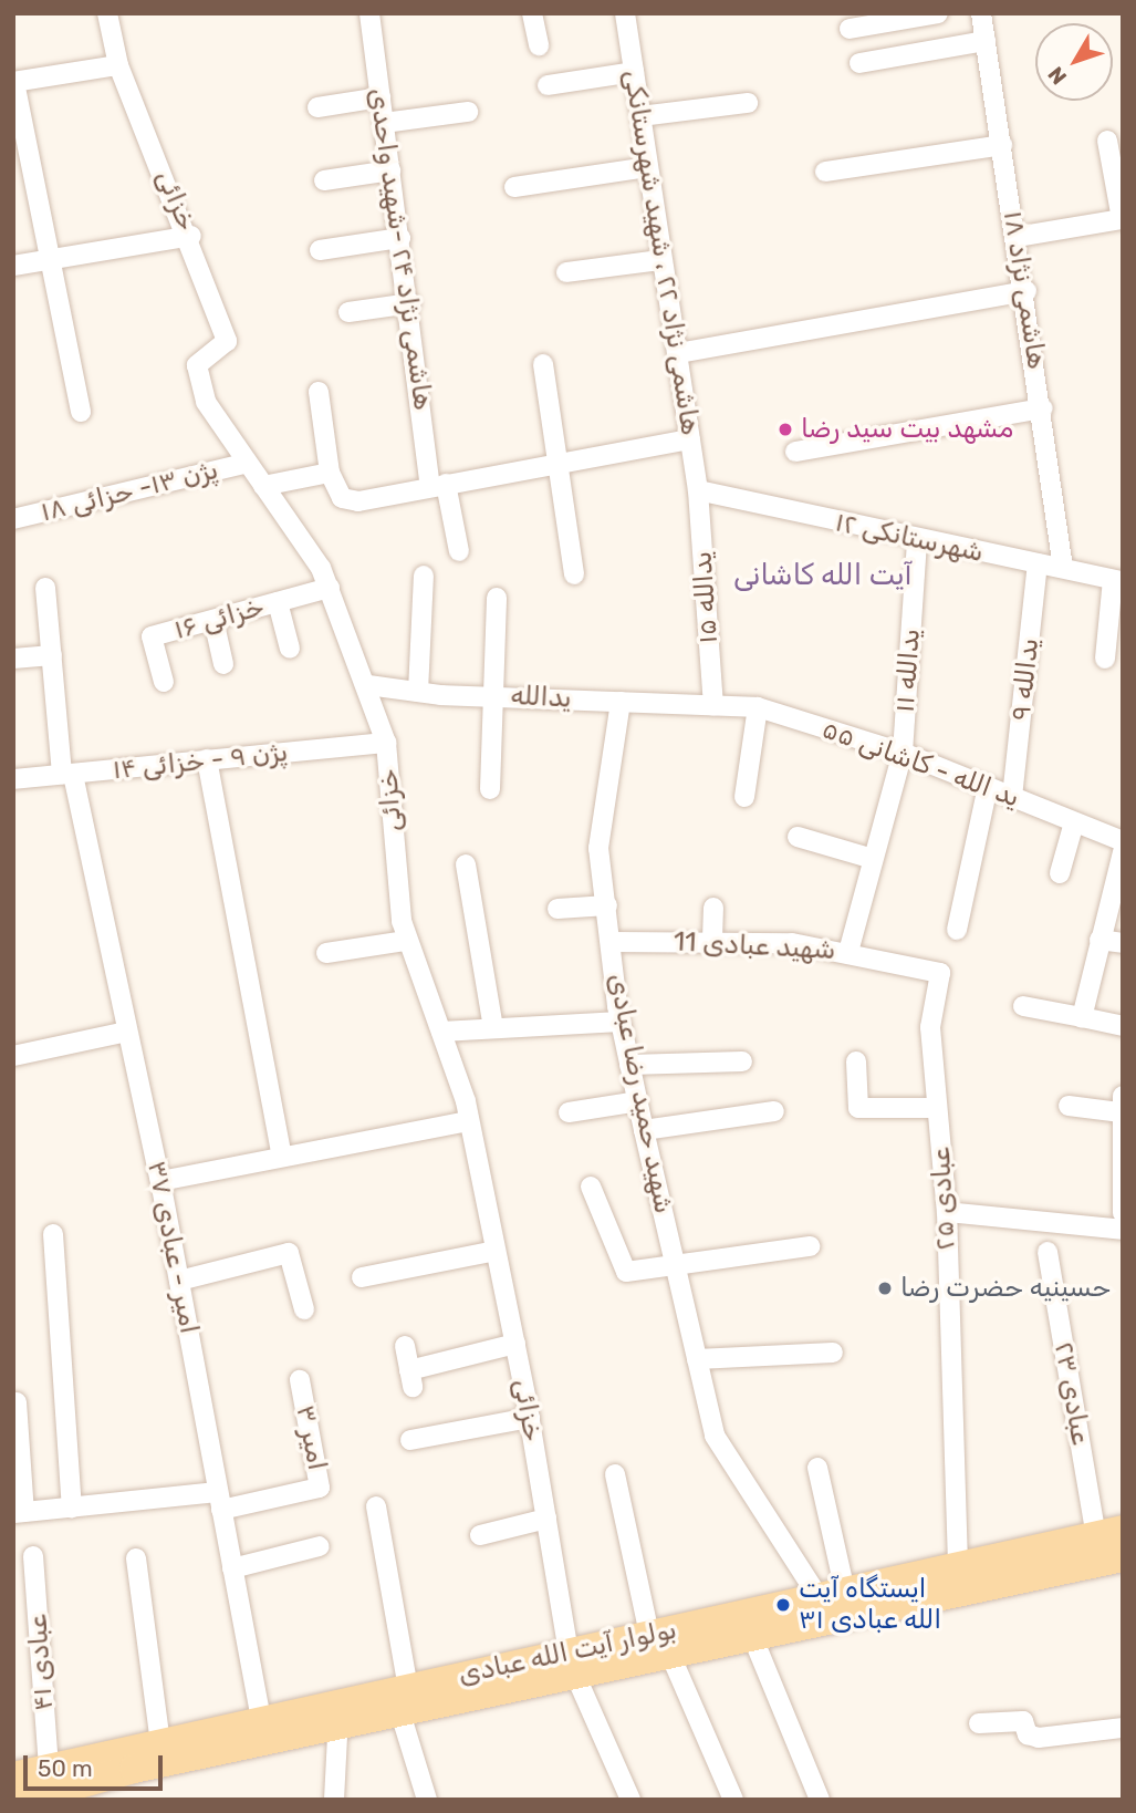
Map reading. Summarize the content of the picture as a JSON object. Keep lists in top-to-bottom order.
{
  "streets": {
    "main road": ["بولوار آیت الله عبادی"],
    "street": [
      "خزائی",
      "هاشمی نژاد ۲۴ -شهید واحدی",
      "هاشمی نژاد ۲۲ ، شهید شهرستانکی",
      "هاشمی نژاد ۱۸",
      "پژن ۱۳- حزائی ۱۸",
      "شهرستانکی ۱۲",
      "یدالله ۱۵",
      "خزائی ۱۶",
      "یدالله ۱۱",
      "یدالله ۹",
      "یدالله",
      "پژن ۹ - خزائی ۱۴",
      "ید الله - کاشانی ۵۵",
      "شهید عبادی 11",
      "شهید حمید رضا عبادی",
      "عبادی ۲۵",
      "امیر - عبادی ۳۷",
      "عبادی ۲۳",
      "امیر ۳",
      "عبادی ۴۱"
    ]
  },
  "crossings": [
    ["خزائی", "پژن ۱۳- حزائی ۱۸"],
    ["خزائی", "خزائی ۱۶"],
    ["خزائی", "یدالله"],
    ["خزائی", "پژن ۹ - خزائی ۱۴"],
    ["خزائی", "بولوار آیت الله عبادی"],
    ["هاشمی نژاد ۲۲ ، شهید شهرستانکی", "شهرستانکی ۱۲"],
    ["هاشمی نژاد ۲۲ ، شهید شهرستانکی", "یدالله ۱۵"],
    ["هاشمی نژاد ۱۸", "شهرستانکی ۱۲"],
    ["شهرستانکی ۱۲", "یدالله ۱۵"],
    ["شهرستانکی ۱۲", "یدالله ۱۱"],
    ["شهرستانکی ۱۲", "یدالله ۹"],
    ["یدالله ۱۵", "یدالله"],
    ["یدالله ۱۵", "ید الله - کاشانی ۵۵"],
    ["یدالله ۱۱", "ید الله - کاشانی ۵۵"],
    ["یدالله ۱۱", "شهید عبادی 11"],
    ["یدالله ۹", "ید الله - کاشانی ۵۵"],
    ["یدالله", "ید الله - کاشانی ۵۵"],
    ["یدالله", "شهید حمید رضا عبادی"],
    ["پژن ۹ - خزائی ۱۴", "امیر - عبادی ۳۷"],
    ["شهید عبادی 11", "شهید حمید رضا عبادی"],
    ["شهید عبادی 11", "عبادی ۲۵"],
    ["شهید حمید رضا عبادی", "بولوار آیت الله عبادی"],
    ["عبادی ۲۵", "بولوار آیت الله عبادی"],
    ["امیر - عبادی ۳۷", "امیر ۳"],
    ["امیر - عبادی ۳۷", "بولوار آیت الله عبادی"],
    ["عبادی ۲۳", "بولوار آیت الله عبادی"],
    ["بولوار آیت الله عبادی", "عبادی ۴۱"]
  ],
  "districts": ["آیت الله کاشانی"],
  "places": ["مشهد بيت سيد رضا", "حسینیه حضرت رضا", "ایستگاه آیت الله عبادی ۳۱"],
  "scale_bar": "50 m",
  "north": "bottom left"
}
